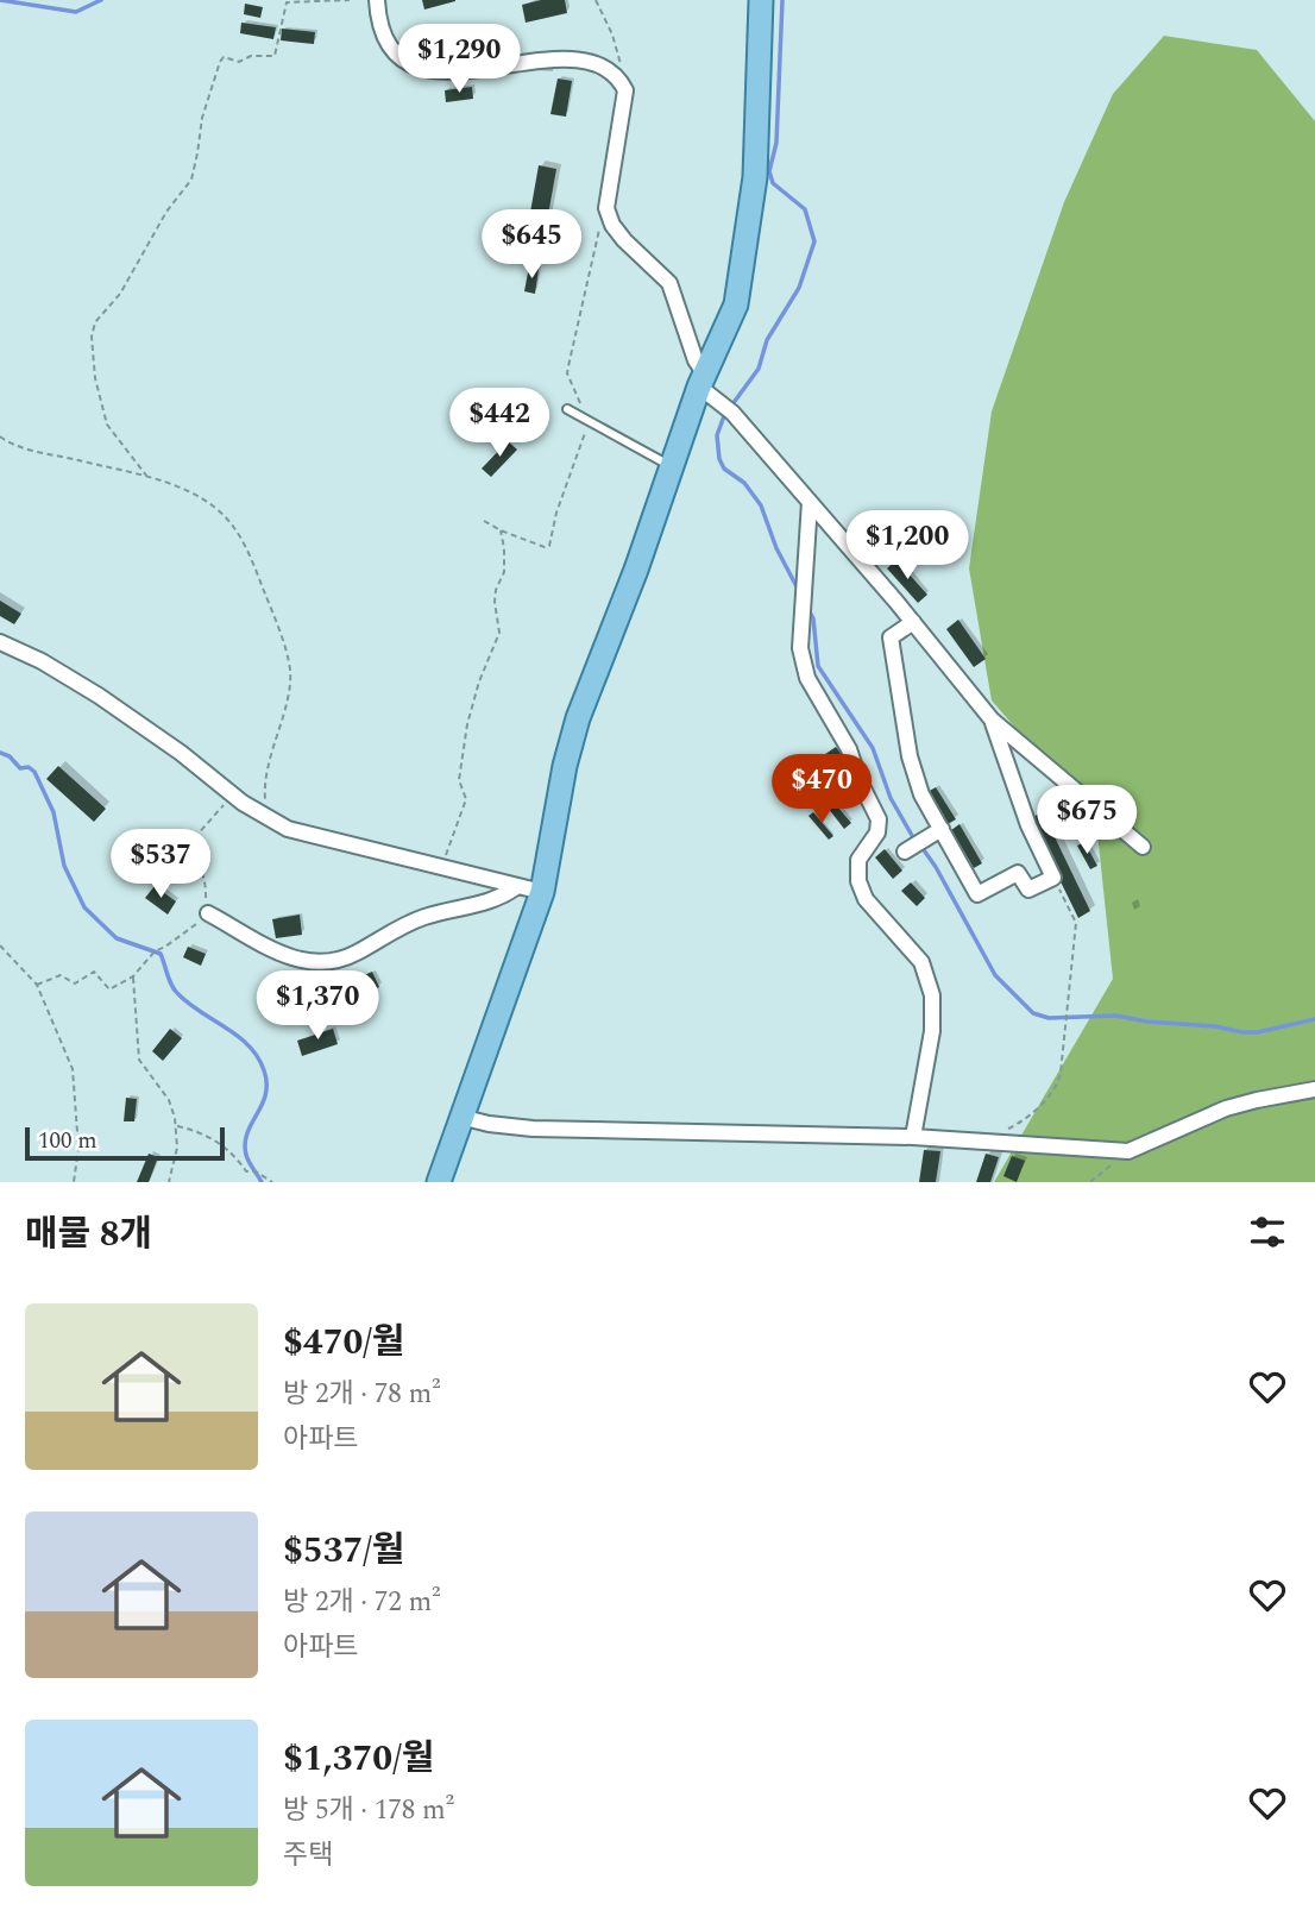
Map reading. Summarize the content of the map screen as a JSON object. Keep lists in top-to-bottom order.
{
  "scale_bar": "100 m",
  "page": {
    "price": [
      "$1,290",
      "$645",
      "$442",
      "$1,200",
      "$470",
      "$675",
      "$537",
      "$1,370"
    ],
    "scale": "100 m",
    "heading": "매물 8개",
    "list": [
      {
        "name": "$470/월",
        "note": "방 2개 · 78 m² · 아파트"
      },
      {
        "name": "$537/월",
        "note": "방 2개 · 72 m² · 아파트"
      },
      {
        "name": "$1,370/월",
        "note": "방 5개 · 178 m² · 주택"
      }
    ]
  }
}
